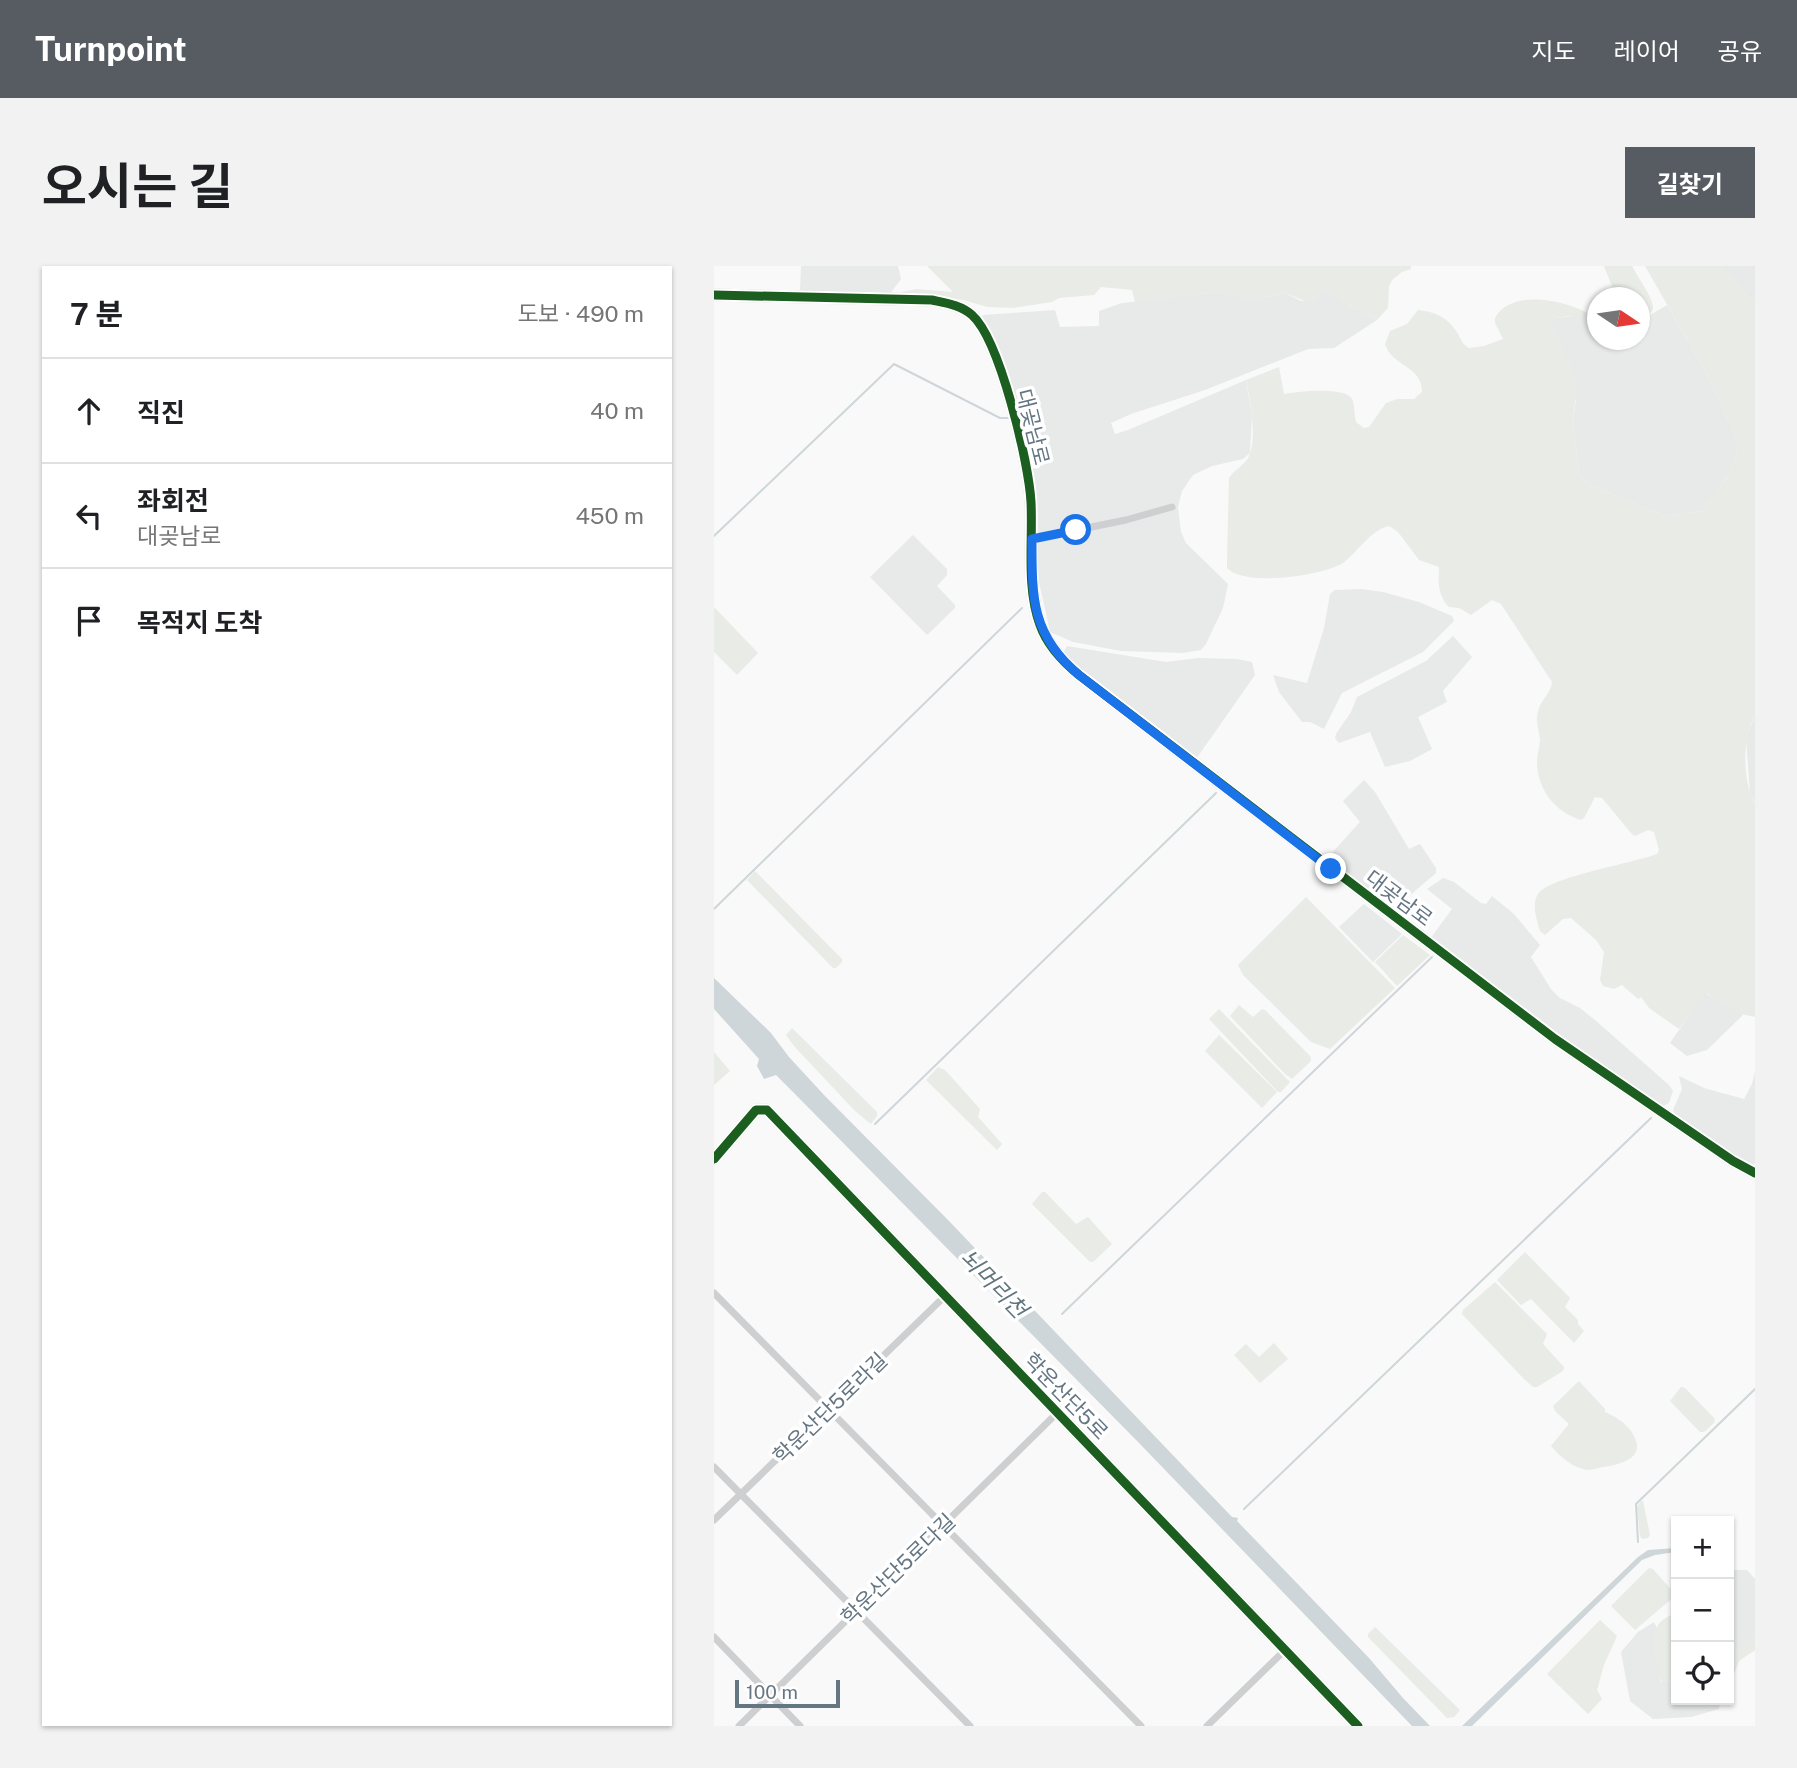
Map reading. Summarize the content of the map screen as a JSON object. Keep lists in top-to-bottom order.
{
  "streets": {
    "street": [
      "대곶남로",
      "학운산단5로",
      "학운산단5로라길",
      "학운산단5로다길"
    ]
  },
  "crossings": [
    ["학운산단5로", "학운산단5로라길"],
    ["학운산단5로", "학운산단5로다길"]
  ],
  "water": ["뇌머리천"],
  "scale_bar": "100 m",
  "north": "right",
  "page": {
    "header": "Turnpoint",
    "nav": ["지도", "레이어", "공유"],
    "title": "오시는 길",
    "buttons": "길찾기",
    "heading": ["7 분", "도보 · 490 m"],
    "list": [
      ["직진", "40 m"],
      ["좌회전", "대곶남로", "450 m"],
      "목적지 도착"
    ],
    "map_buttons": ["+", "−"],
    "scale": "100 m"
  }
}
